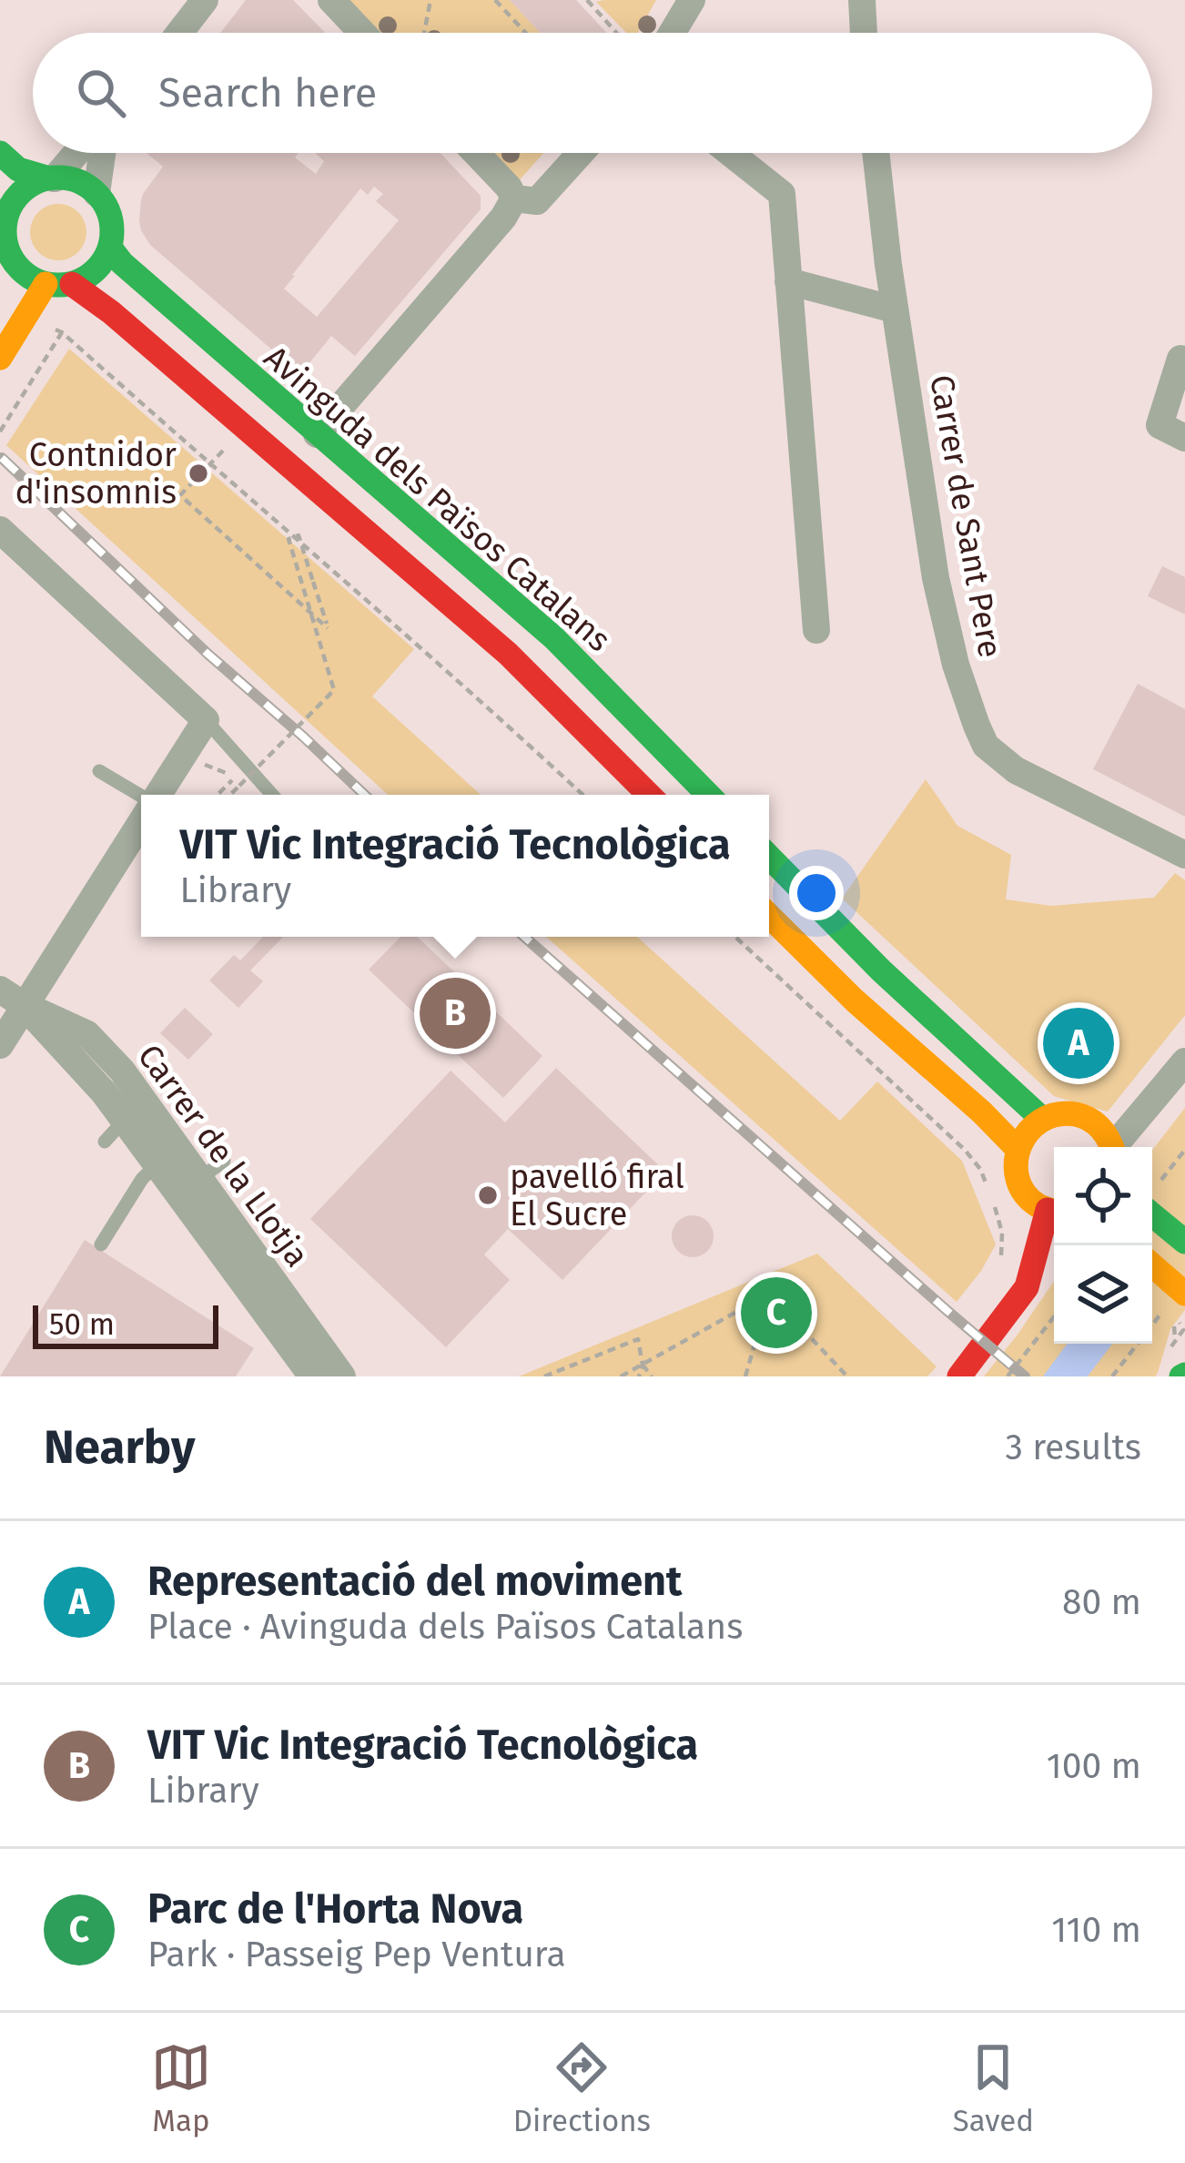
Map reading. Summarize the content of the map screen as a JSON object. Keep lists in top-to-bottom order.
{
  "streets": {
    "street": ["Avinguda dels Països Catalans", "Carrer de Sant Pere", "Carrer de la Llotja"]
  },
  "places": ["Contnidor d'insomnis", "pavelló firal El Sucre"],
  "scale_bar": "50 m",
  "page": {
    "search": "Search here",
    "popup": ["VIT Vic Integració Tecnològica", "Library"],
    "pins": ["B", "A", "C"],
    "scale": "50 m",
    "heading": ["Nearby", "3 results"],
    "list": [
      {
        "mark": "A",
        "name": "Representació del moviment",
        "note": "Place · Avinguda dels Països Catalans",
        "value": "80 m"
      },
      {
        "mark": "B",
        "name": "VIT Vic Integració Tecnològica",
        "note": "Library",
        "value": "100 m"
      },
      {
        "mark": "C",
        "name": "Parc de l'Horta Nova",
        "note": "Park · Passeig Pep Ventura",
        "value": "110 m"
      }
    ],
    "nav": ["Map", "Directions", "Saved"]
  }
}
